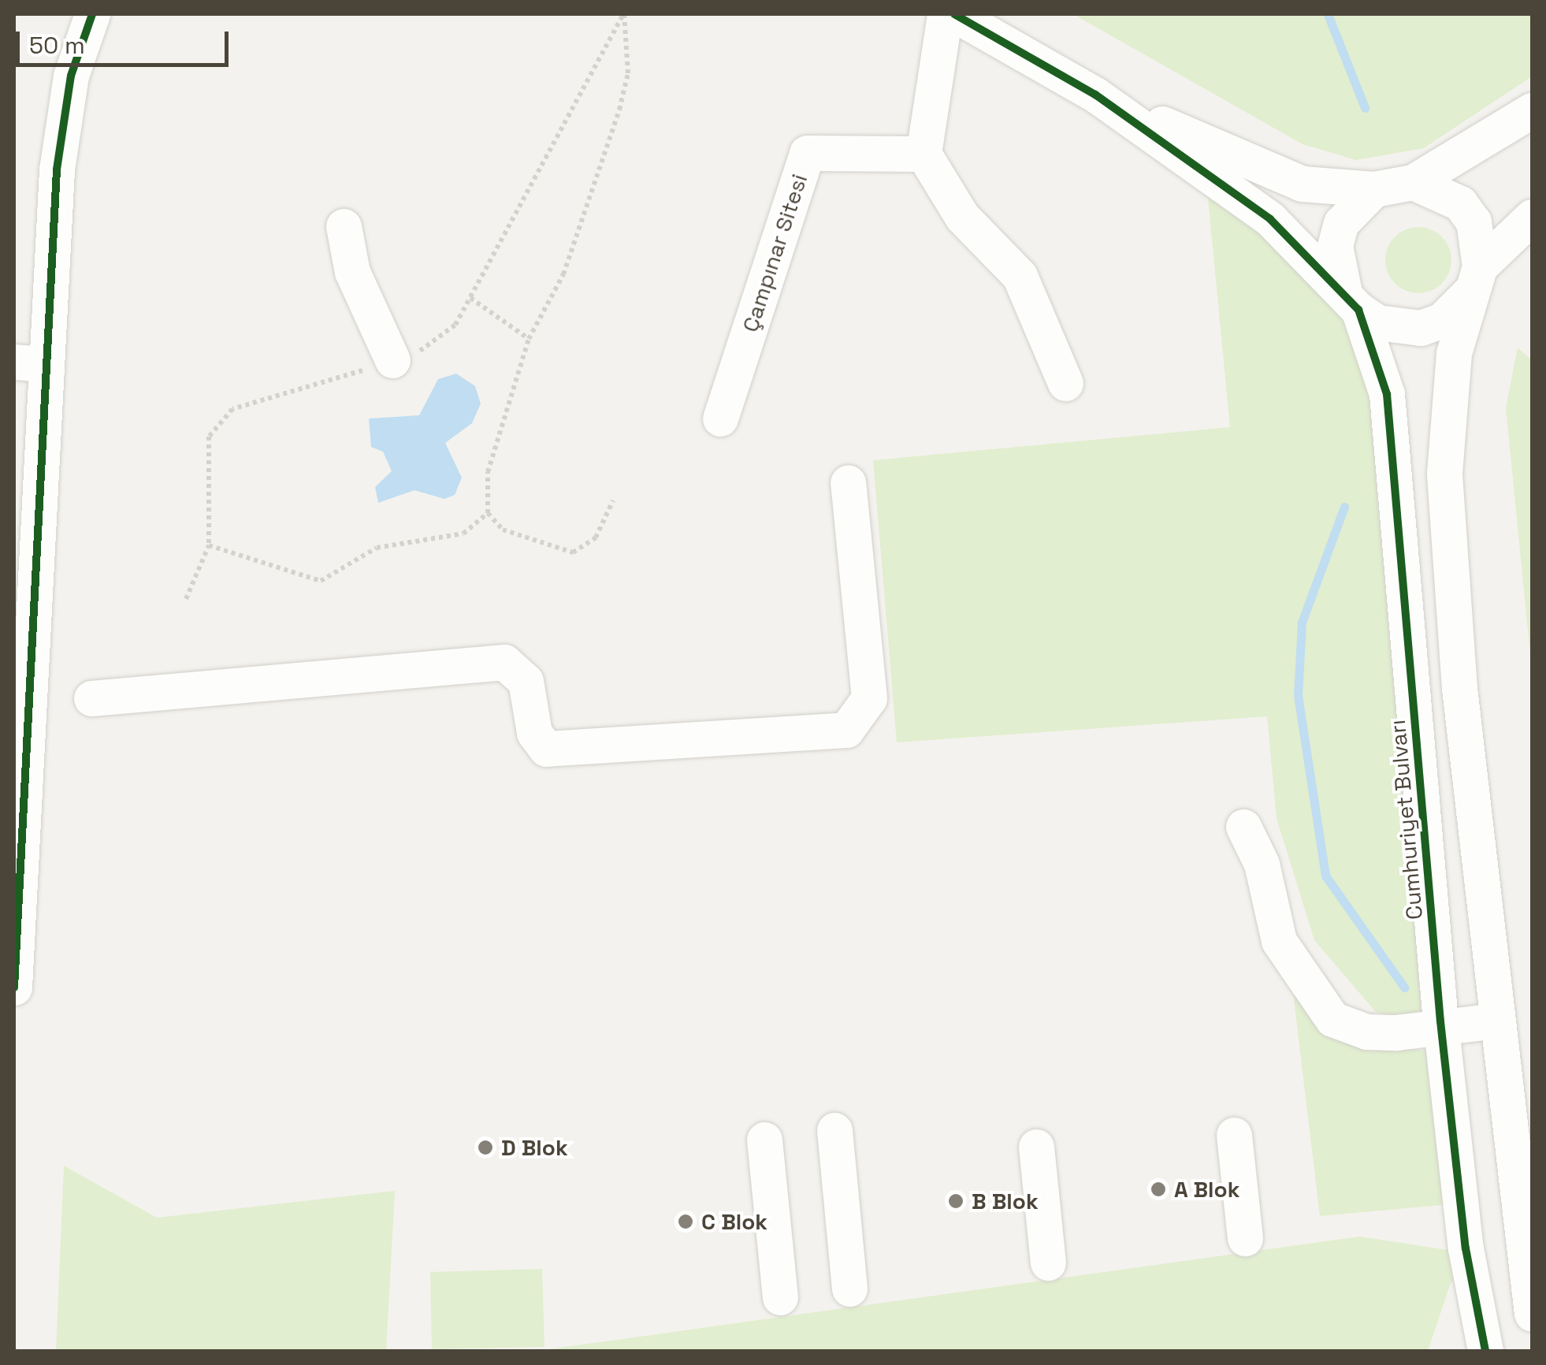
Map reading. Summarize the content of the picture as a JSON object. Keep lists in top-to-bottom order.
{
  "streets": {
    "street": ["Çampınar Sitesi", "Cumhuriyet Bulvarı"]
  },
  "places": [
    "D Blok",
    "A Blok",
    "B Blok",
    "C Blok"
  ],
  "scale_bar": "50 m"
}
